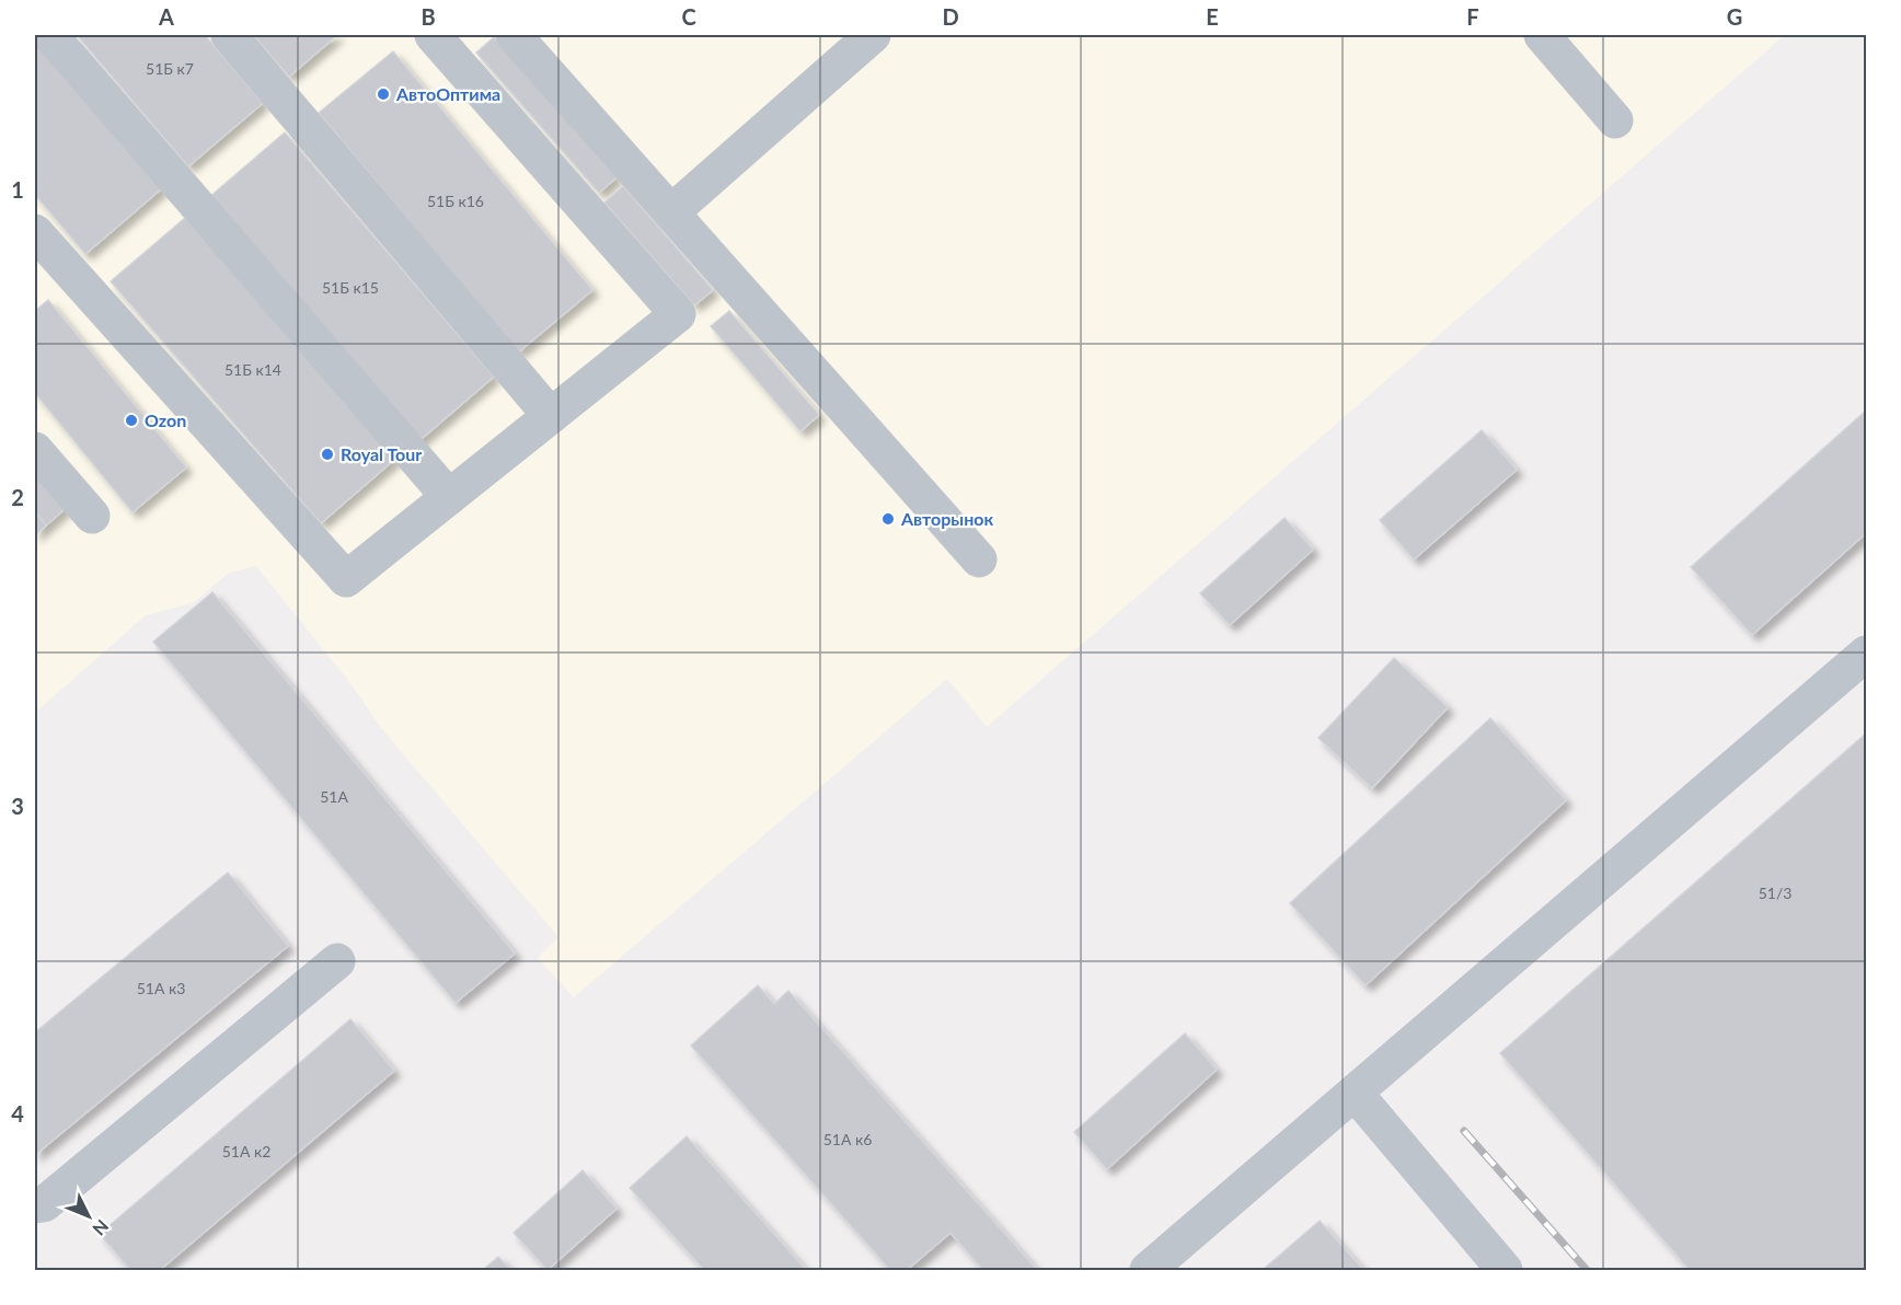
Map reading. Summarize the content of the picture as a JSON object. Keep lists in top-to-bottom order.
{
  "places": [
    "АвтоОптима",
    "Ozon",
    "Royal Tour",
    "Авторынок"
  ],
  "house_numbers": [
    "51Б к7",
    "51Б к16",
    "51Б к15",
    "51Б к14",
    "51А",
    "51/3",
    "51А к3",
    "51А к6",
    "51А к2"
  ],
  "north": "bottom right",
  "grid": {
    "columns": [
      "A",
      "B",
      "C",
      "D",
      "E",
      "F",
      "G"
    ],
    "rows": [
      "1",
      "2",
      "3",
      "4"
    ]
  }
}
